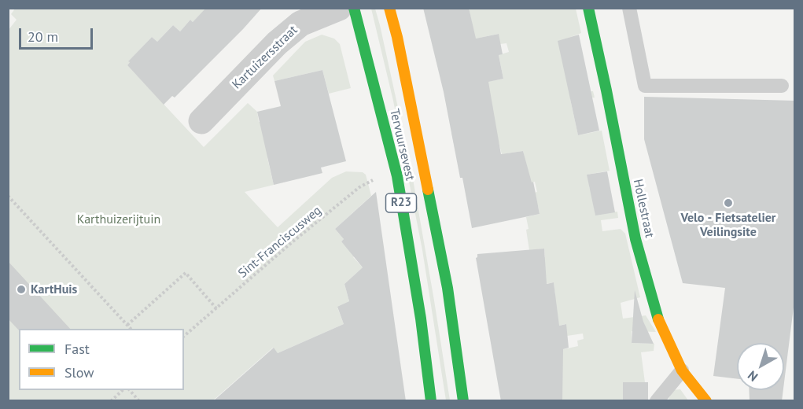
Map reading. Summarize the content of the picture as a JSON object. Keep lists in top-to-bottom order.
{
  "streets": {
    "main road": ["Tervuursevest", "R23", "Hollestraat"],
    "street": ["Kartuizersstraat"],
    "path": ["Sint-Franciscusweg"]
  },
  "crossings": [
    ["Tervuursevest", "Sint-Franciscusweg"]
  ],
  "parks": ["Karthuizerijtuin"],
  "places": ["Velo - Fietsatelier Veilingsite", "KartHuis"],
  "legend": ["Fast", "Slow"],
  "scale_bar": "20 m",
  "north": "bottom left"
}
